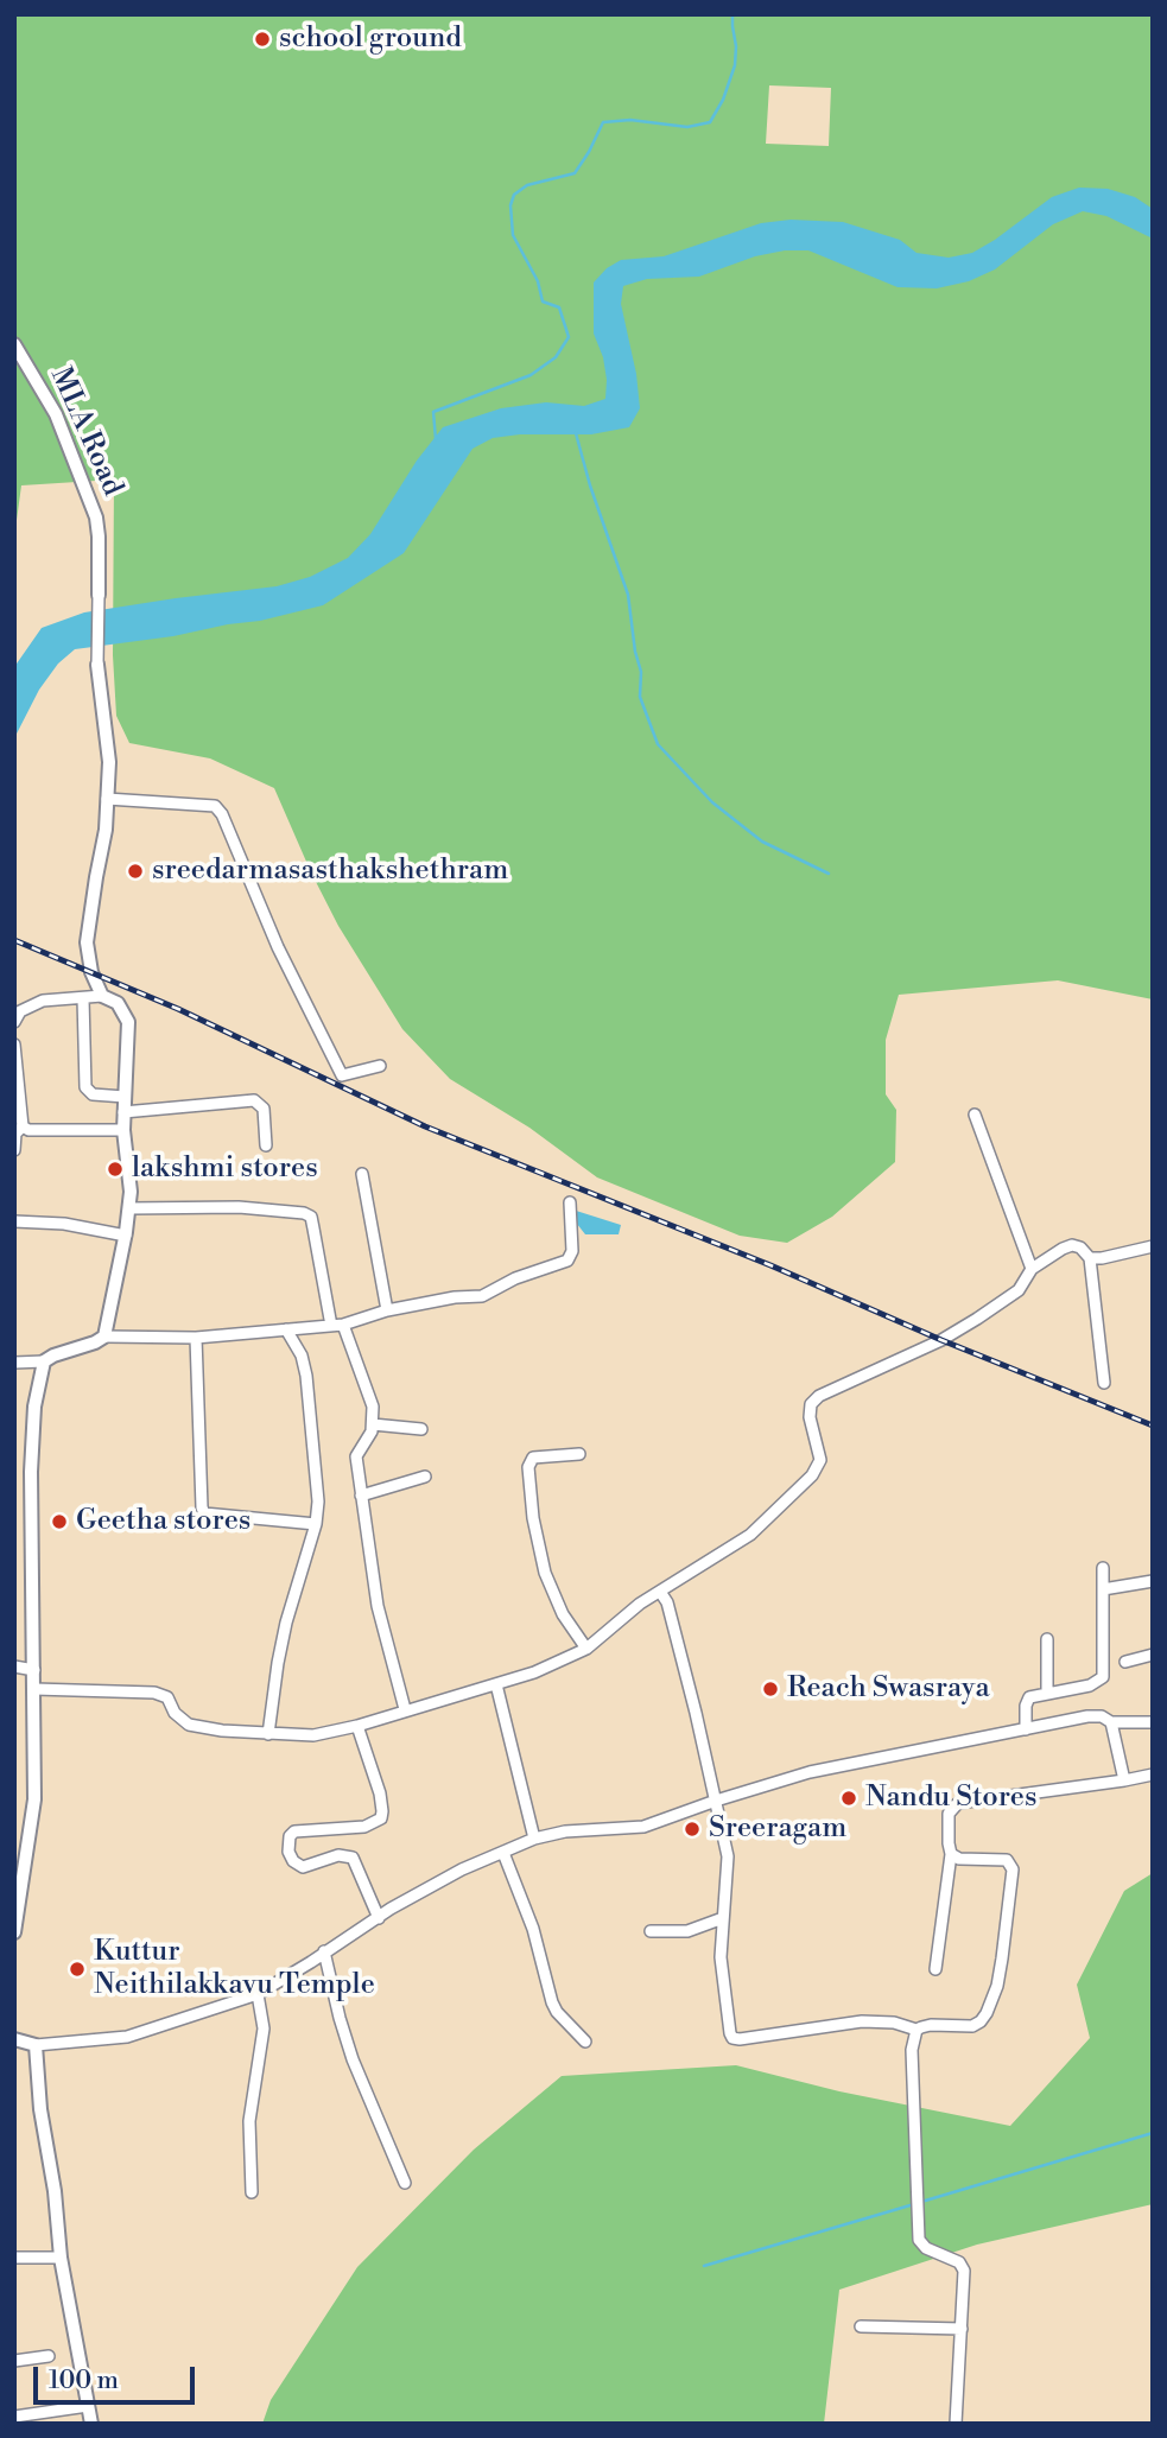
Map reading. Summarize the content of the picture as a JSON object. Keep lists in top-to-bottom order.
{
  "streets": {
    "street": ["MLA Road"]
  },
  "places": [
    "school ground",
    "sreedarmasasthakshethram",
    "lakshmi stores",
    "Geetha stores",
    "Reach Swasraya",
    "Nandu Stores",
    "Sreeragam",
    "Kuttur Neithilakkavu Temple"
  ],
  "scale_bar": "100 m"
}
